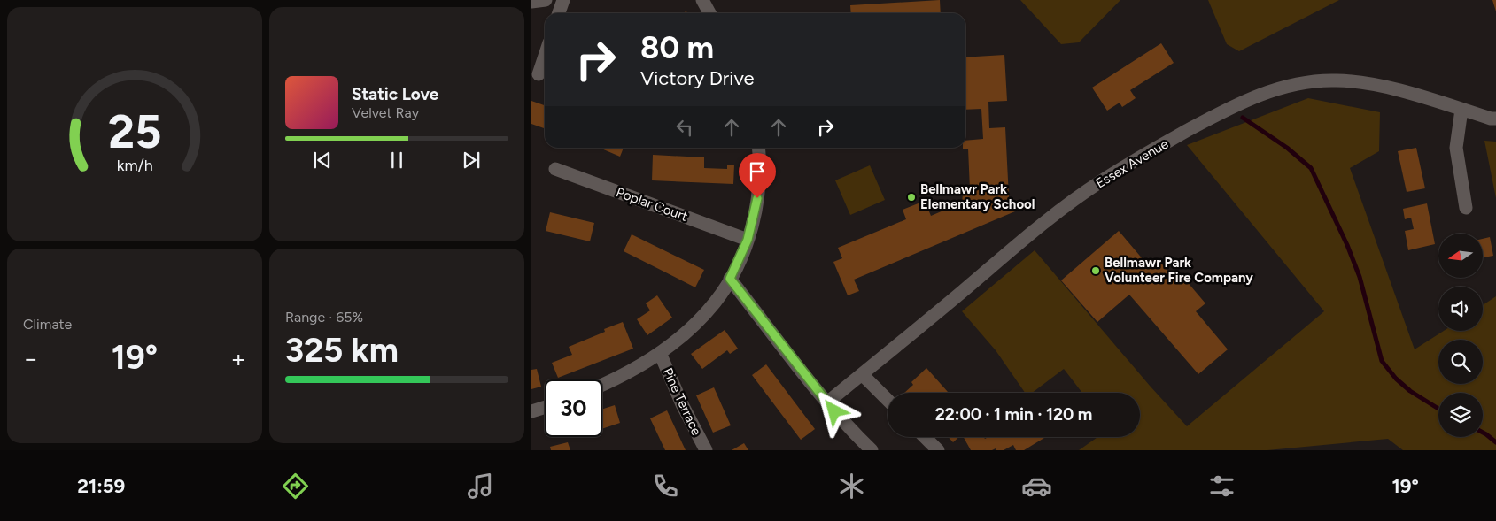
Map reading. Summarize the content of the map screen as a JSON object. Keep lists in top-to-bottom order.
{
  "streets": {
    "street": ["Essex Avenue", "Poplar Court", "Pine Terrace"]
  },
  "places": ["Bellmawr Park Elementary School", "Bellmawr Park Volunteer Fire Company"],
  "north": "left",
  "page": {
    "turn": ["80 m", "Victory Drive"],
    "song": ["Static Love", "Velvet Ray"],
    "tile": [
      "Climate",
      ["Range · 65%", "325 km"]
    ],
    "heat": ["−", "19°", "+"],
    "limit": "30",
    "trip": "22:00 · 1 min · 120 m",
    "tabs": ["21:59", "19°"],
    "gauge": ["25", "km/h"]
  }
}
